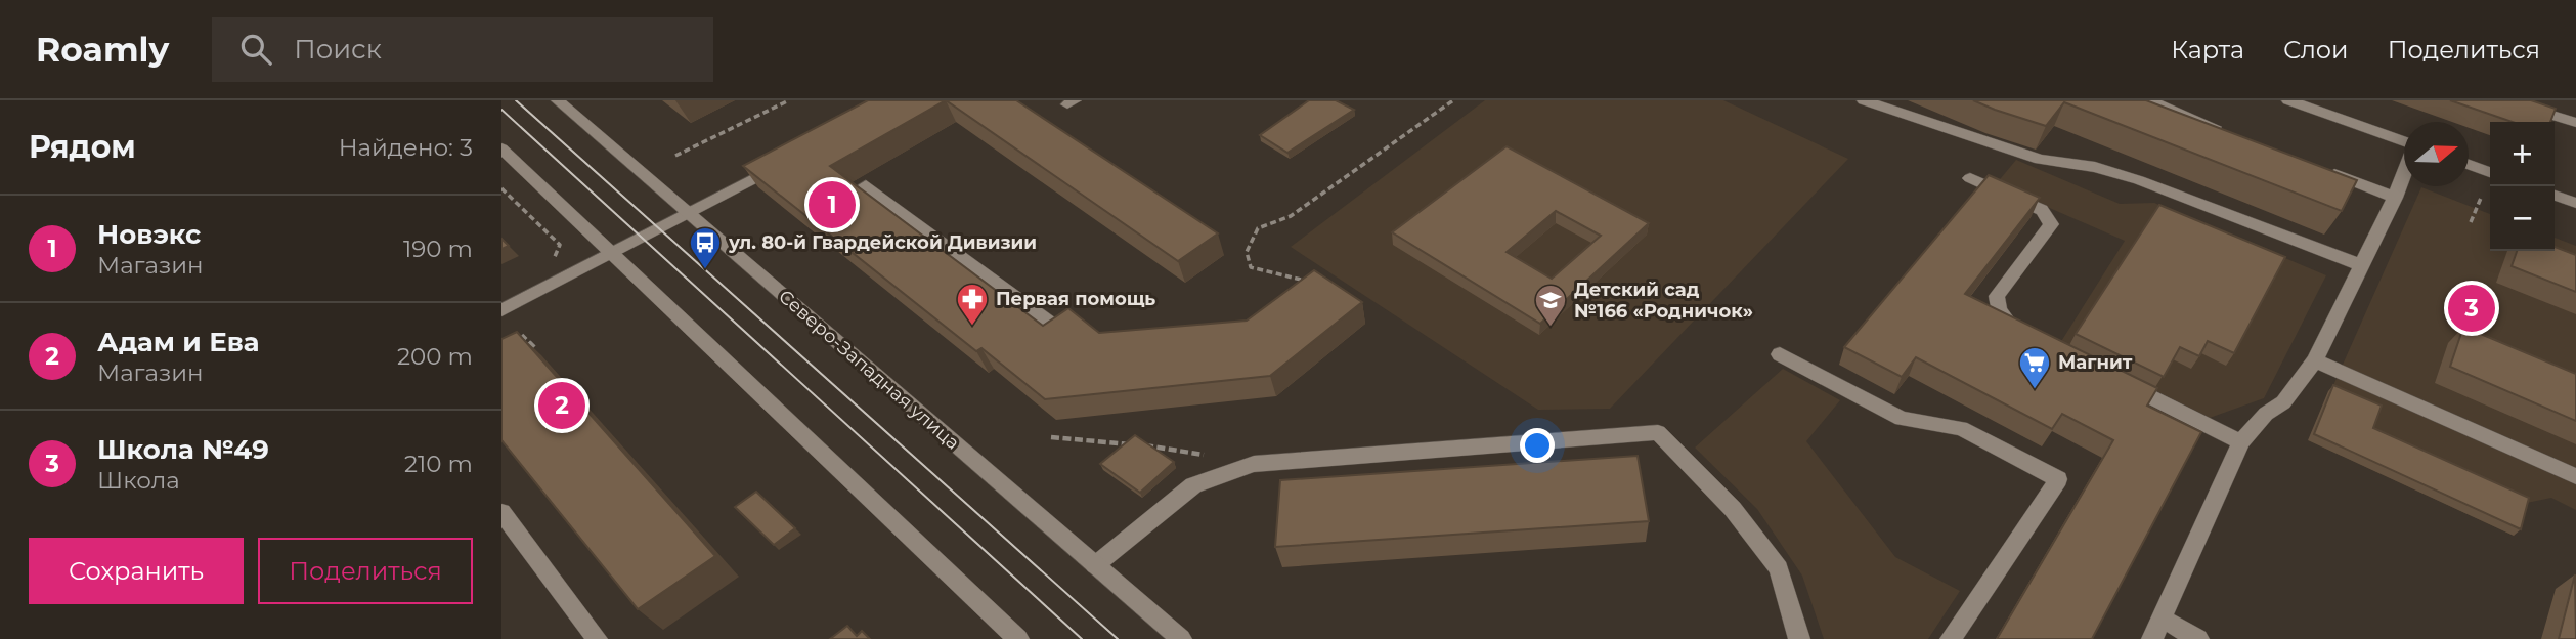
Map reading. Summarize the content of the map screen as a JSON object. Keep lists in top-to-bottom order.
{
  "streets": {
    "main road": ["Северо-Западная улица"]
  },
  "places": {
    "bus stop": ["ул. 80-й Гвардейской Дивизии"],
    "pharmacy": ["Первая помощь"],
    "school or university": ["Детский сад №166 «Родничок»"],
    "supermarket": ["Магнит"]
  },
  "north": "right",
  "page": {
    "header": "Roamly",
    "search": "Поиск",
    "nav": ["Карта", "Слои", "Поделиться"],
    "heading": ["Рядом", "Найдено: 3"],
    "map_buttons": ["+", "−"],
    "pins": ["1", "3", "2"],
    "list": [
      {
        "mark": "1",
        "name": "Новэкс",
        "note": "Магазин",
        "value": "190 m"
      },
      {
        "mark": "2",
        "name": "Адам и Ева",
        "note": "Магазин",
        "value": "200 m"
      },
      {
        "mark": "3",
        "name": "Школа №49",
        "note": "Школа",
        "value": "210 m"
      }
    ],
    "buttons": ["Сохранить", "Поделиться"]
  }
}
